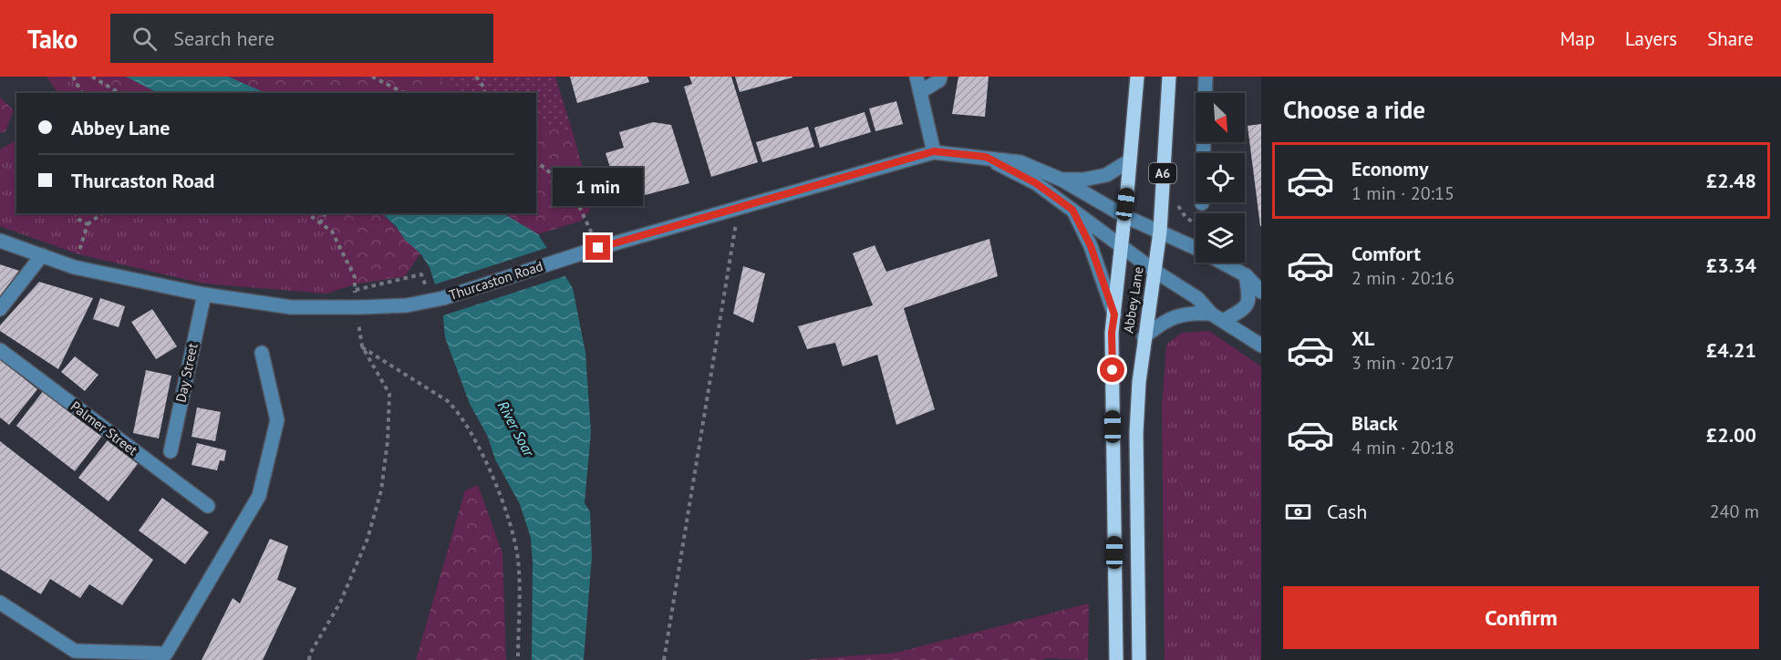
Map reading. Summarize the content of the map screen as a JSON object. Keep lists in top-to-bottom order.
{
  "streets": {
    "main road": ["A6", "Abbey Lane"],
    "street": ["Thurcaston Road", "Day Street", "Palmer Street"]
  },
  "crossings": [
    ["Thurcaston Road", "Abbey Lane"],
    ["Thurcaston Road", "Day Street"]
  ],
  "water": ["River Soar"],
  "north": "bottom right",
  "page": {
    "header": "Tako",
    "search": "Search here",
    "nav": ["Map", "Layers", "Share"],
    "heading": "Choose a ride",
    "banner": ["Abbey Lane", "Thurcaston Road"],
    "list": [
      {
        "name": "Economy",
        "note": "1 min · 20:15",
        "value": "£2.48"
      },
      {
        "name": "Comfort",
        "note": "2 min · 20:16",
        "value": "£3.34"
      },
      {
        "name": "XL",
        "note": "3 min · 20:17",
        "value": "£4.21"
      },
      {
        "name": "Black",
        "note": "4 min · 20:18",
        "value": "£2.00"
      }
    ],
    "bubble": "1 min",
    "pay": ["Cash", "240 m"],
    "buttons": "Confirm"
  }
}
